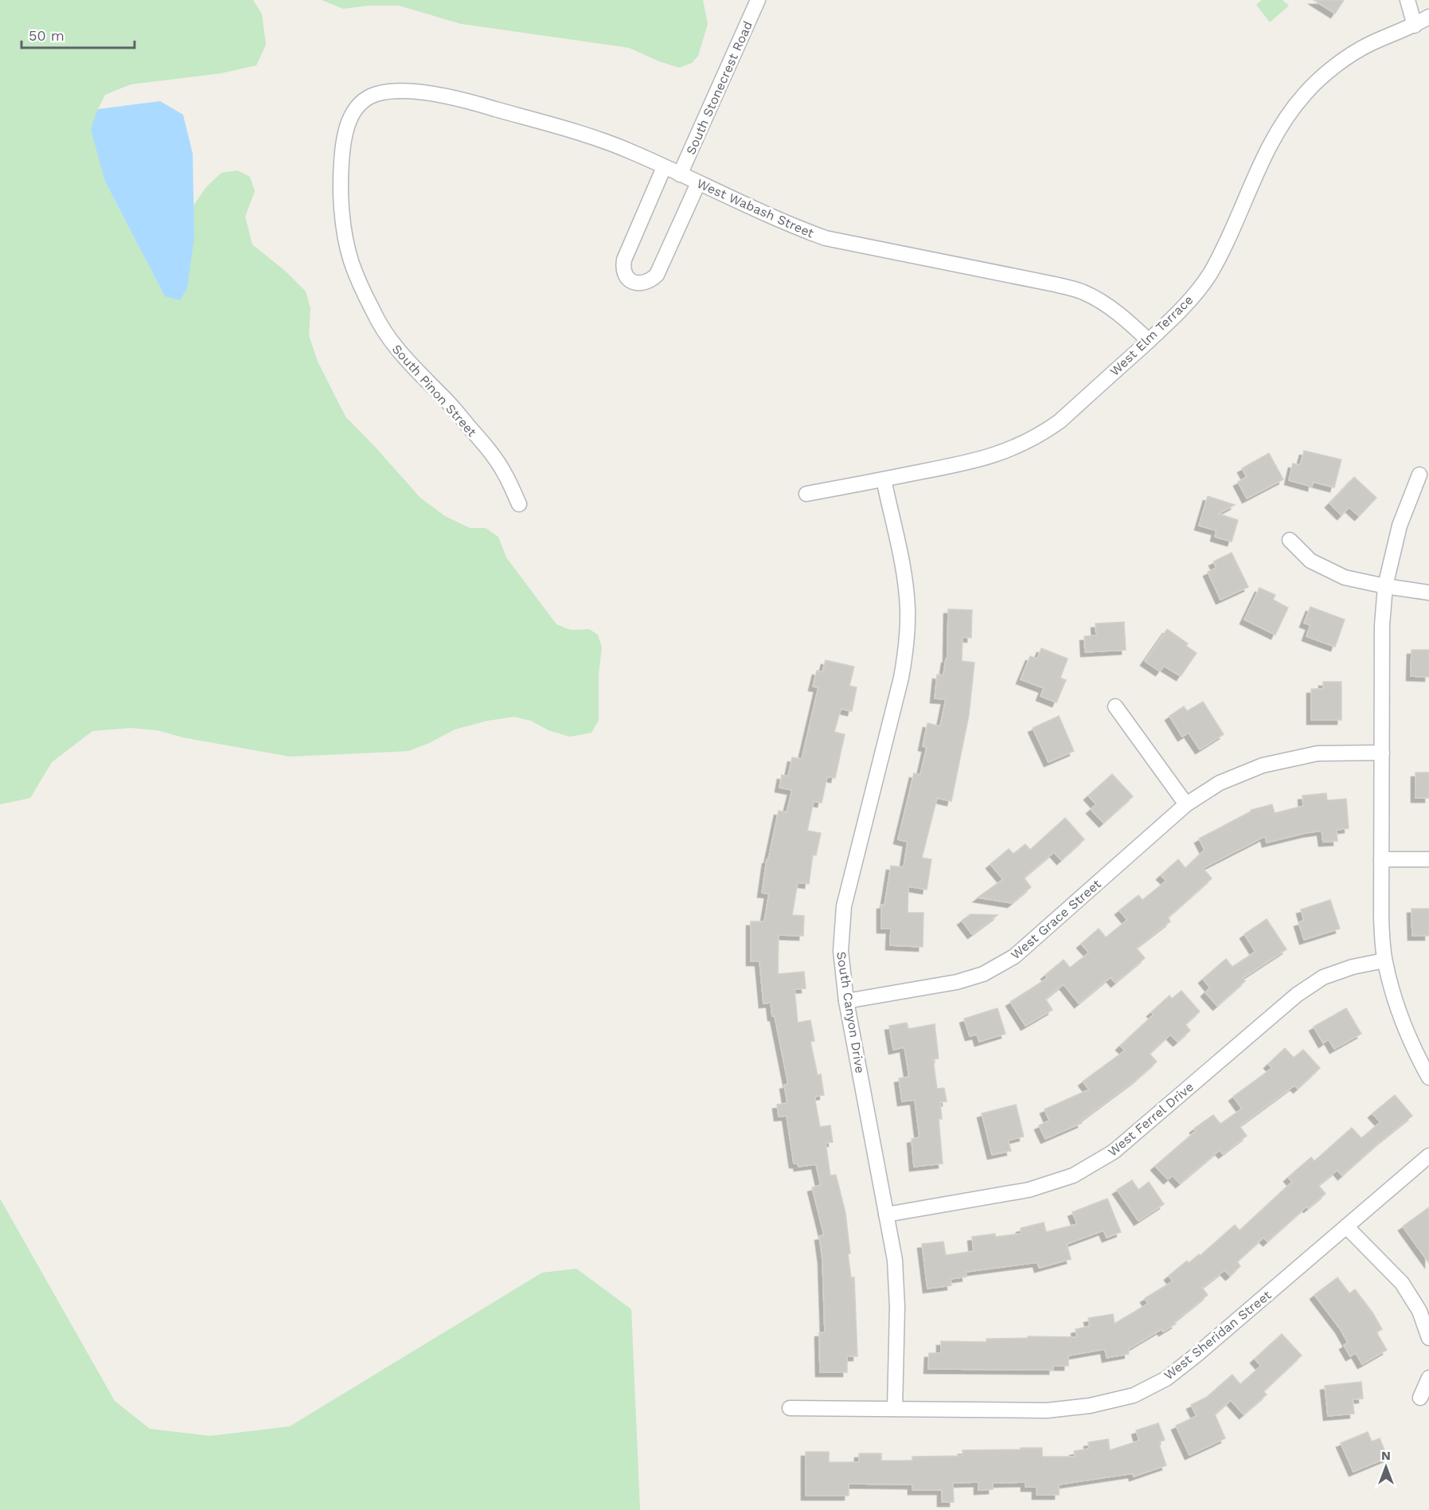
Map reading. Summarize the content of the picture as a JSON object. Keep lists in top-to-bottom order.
{
  "streets": {
    "street": [
      "South Stonecrest Road",
      "West Wabash Street",
      "West Elm Terrace",
      "South Pinon Street",
      "West Grace Street",
      "South Canyon Drive",
      "West Ferrel Drive",
      "West Sheridan Street"
    ]
  },
  "crossings": [
    ["South Stonecrest Road", "West Wabash Street"],
    ["West Wabash Street", "West Elm Terrace"],
    ["West Wabash Street", "South Pinon Street"],
    ["West Elm Terrace", "South Canyon Drive"],
    ["West Grace Street", "South Canyon Drive"],
    ["South Canyon Drive", "West Ferrel Drive"],
    ["South Canyon Drive", "West Sheridan Street"]
  ],
  "scale_bar": "50 m",
  "north": "top"
}
